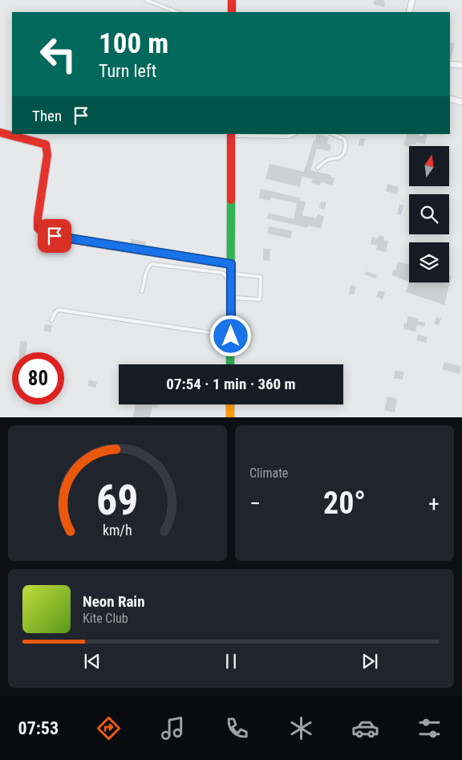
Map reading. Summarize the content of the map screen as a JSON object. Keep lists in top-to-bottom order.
{
  "north": "top",
  "page": {
    "turn": ["100 m", "Turn left"],
    "then": "Then",
    "limit": "80",
    "trip": "07:54 · 1 min · 360 m",
    "tile": "Climate",
    "heat": ["−", "20°", "+"],
    "song": ["Neon Rain", "Kite Club"],
    "tabs": "07:53",
    "gauge": ["69", "km/h"]
  }
}
